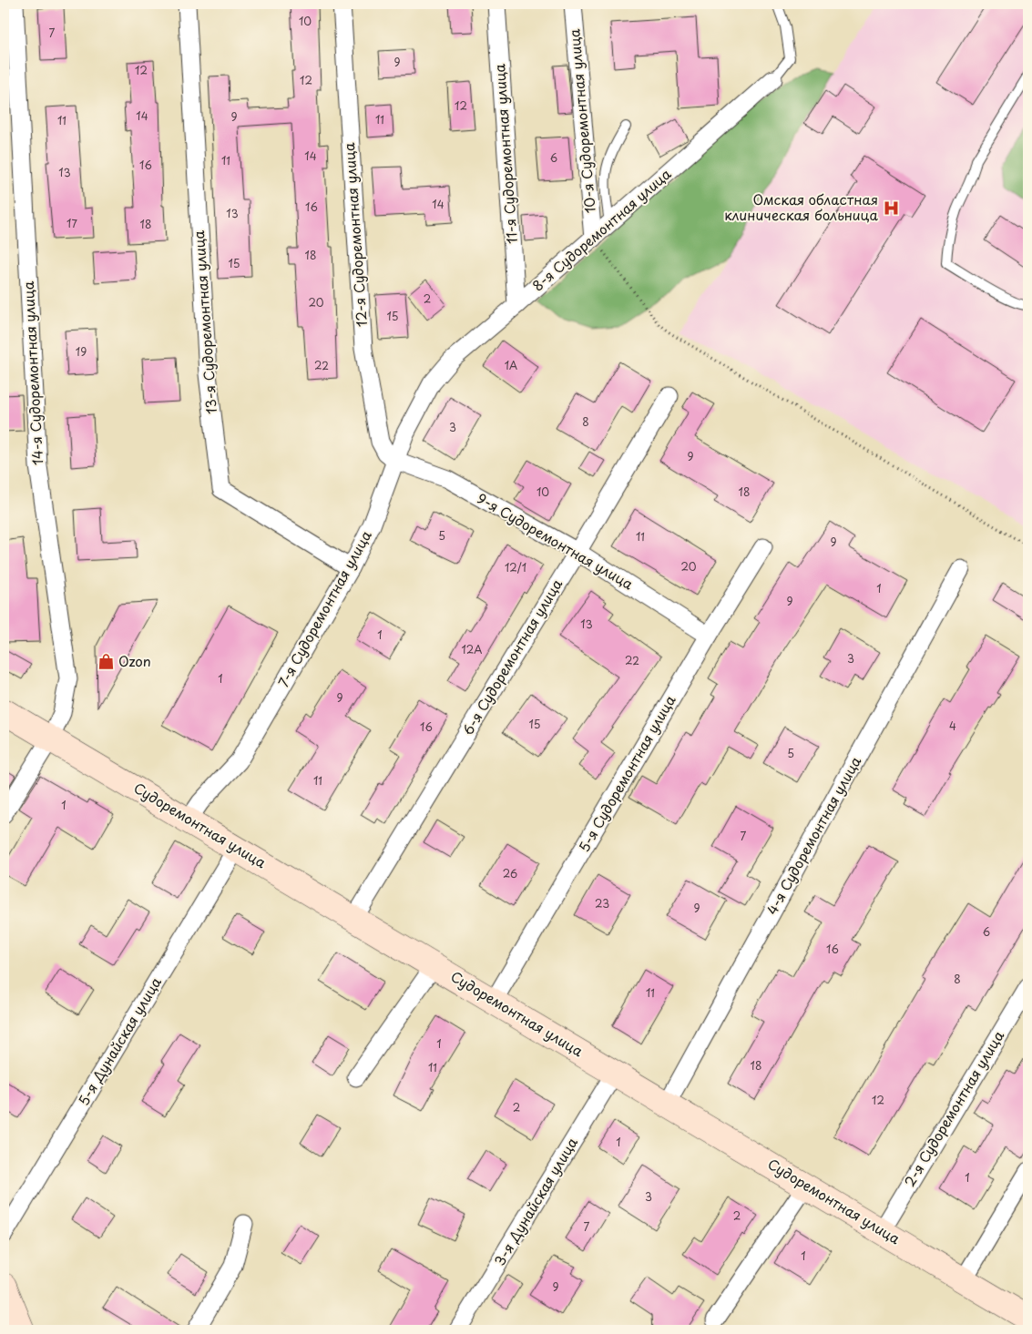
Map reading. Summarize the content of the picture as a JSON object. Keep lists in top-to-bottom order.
{
  "streets": {
    "street": [
      "10-я Судоремонтная улица",
      "11-я Судоремонтная улица",
      "8-я Судоремонтная улица",
      "12-я Судоремонтная улица",
      "13-я Судоремонтная улица",
      "14-я Судоремонтная улица",
      "9-я Судоремонтная улица",
      "7-я Судоремонтная улица",
      "6-я Судоремонтная улица",
      "5-я Судоремонтная улица",
      "Судоремонтная улица",
      "4-я Судоремонтная улица",
      "5-я Дунайская улица",
      "2-я Судоремонтная улица",
      "3-я Дунайская улица"
    ]
  },
  "crossings": [
    ["10-я Судоремонтная улица", "8-я Судоремонтная улица"],
    ["11-я Судоремонтная улица", "8-я Судоремонтная улица"],
    ["8-я Судоремонтная улица", "7-я Судоремонтная улица"],
    ["12-я Судоремонтная улица", "9-я Судоремонтная улица"],
    ["12-я Судоремонтная улица", "7-я Судоремонтная улица"],
    ["13-я Судоремонтная улица", "7-я Судоремонтная улица"],
    ["14-я Судоремонтная улица", "Судоремонтная улица"],
    ["9-я Судоремонтная улица", "7-я Судоремонтная улица"],
    ["9-я Судоремонтная улица", "6-я Судоремонтная улица"],
    ["9-я Судоремонтная улица", "5-я Судоремонтная улица"],
    ["7-я Судоремонтная улица", "Судоремонтная улица"],
    ["6-я Судоремонтная улица", "Судоремонтная улица"],
    ["5-я Судоремонтная улица", "Судоремонтная улица"],
    ["Судоремонтная улица", "4-я Судоремонтная улица"],
    ["Судоремонтная улица", "5-я Дунайская улица"],
    ["Судоремонтная улица", "2-я Судоремонтная улица"],
    ["Судоремонтная улица", "3-я Дунайская улица"]
  ],
  "places": {
    "hospital": ["Омская областная клиническая больница"],
    "shop": ["Ozon"]
  },
  "house_numbers": [
    "10",
    "7",
    "9",
    "12",
    "12",
    "12",
    "14",
    "9",
    "11",
    "11",
    "14",
    "6",
    "11",
    "16",
    "13",
    "14",
    "16",
    "13",
    "17",
    "18",
    "18",
    "15",
    "2",
    "20",
    "15",
    "19",
    "22",
    "1А",
    "8",
    "3",
    "9",
    "10",
    "18",
    "5",
    "11",
    "9",
    "20",
    "12/1",
    "1",
    "9",
    "13",
    "1",
    "12А",
    "3",
    "22",
    "1",
    "9",
    "15",
    "4",
    "16",
    "5",
    "11",
    "1",
    "7",
    "26",
    "23",
    "9",
    "6",
    "16",
    "8",
    "11",
    "1",
    "18",
    "11",
    "12",
    "2",
    "1",
    "1",
    "3",
    "2",
    "7",
    "1",
    "9"
  ]
}
